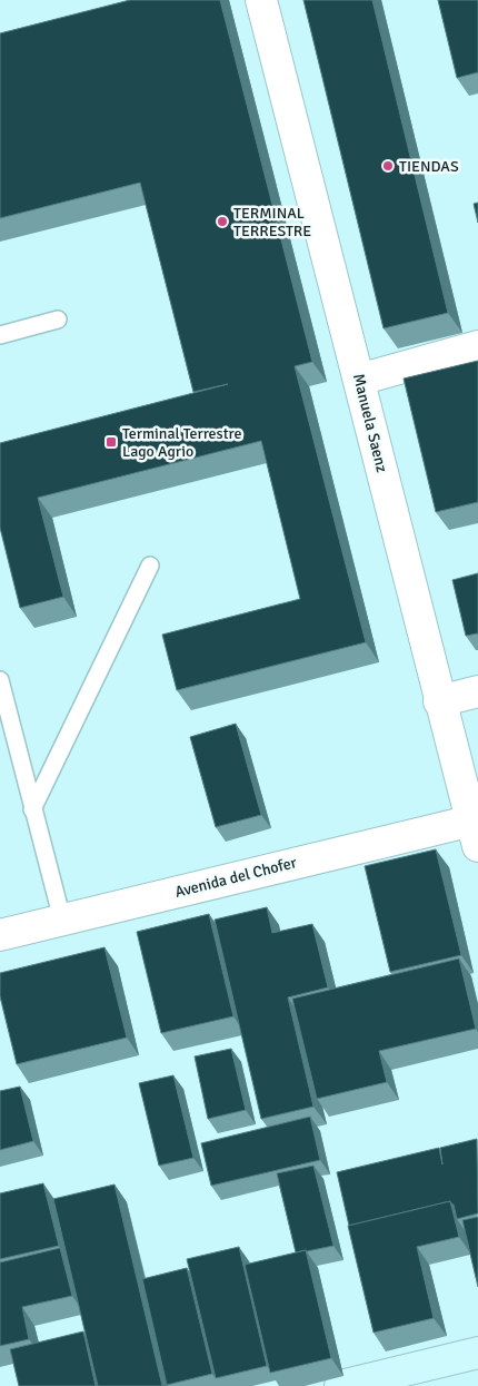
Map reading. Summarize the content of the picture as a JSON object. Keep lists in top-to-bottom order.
{
  "streets": {
    "street": ["Manuela Saenz", "Avenida del Chofer"]
  },
  "crossings": [
    ["Manuela Saenz", "Avenida del Chofer"]
  ],
  "places": {
    "other": ["TIENDAS", "TERMINAL TERRESTRE"],
    "transit": ["Terminal Terrestre Lago Agrio"]
  }
}
